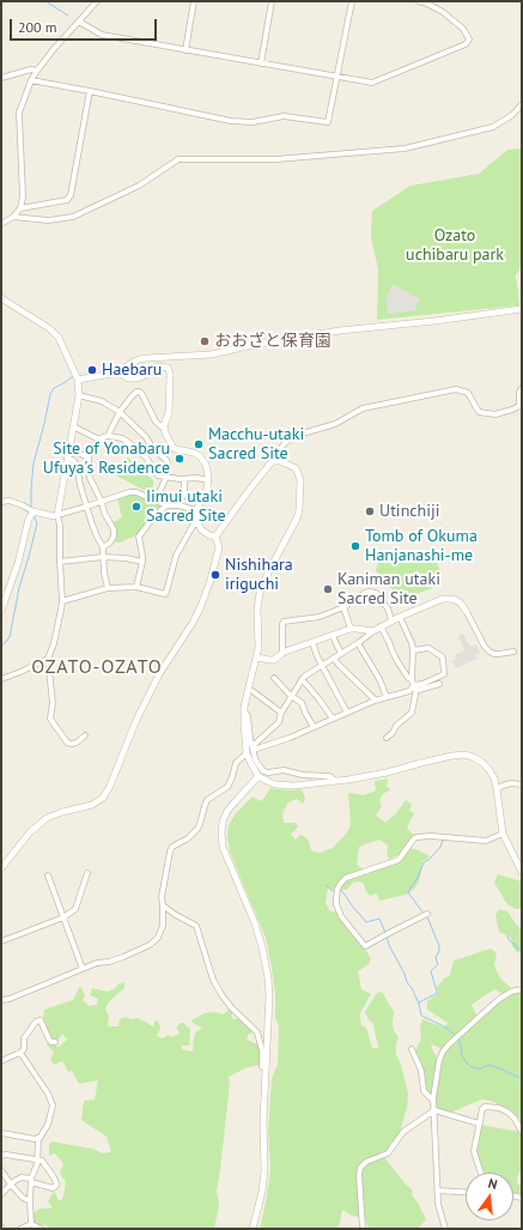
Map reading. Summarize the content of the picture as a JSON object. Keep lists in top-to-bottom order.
{
  "districts": ["OZATO-OZATO"],
  "parks": ["Ozato uchibaru park"],
  "places": [
    "おおざと保育園",
    "Haebaru",
    "Macchu-utaki Sacred Site",
    "Site of Yonabaru Ufuya's Residence",
    "Iimui utaki Sacred Site",
    "Utinchiji",
    "Tomb of Okuma Hanjanashi-me",
    "Nishihara iriguchi",
    "Kaniman utaki Sacred Site"
  ],
  "scale_bar": "200 m",
  "north": "top"
}
